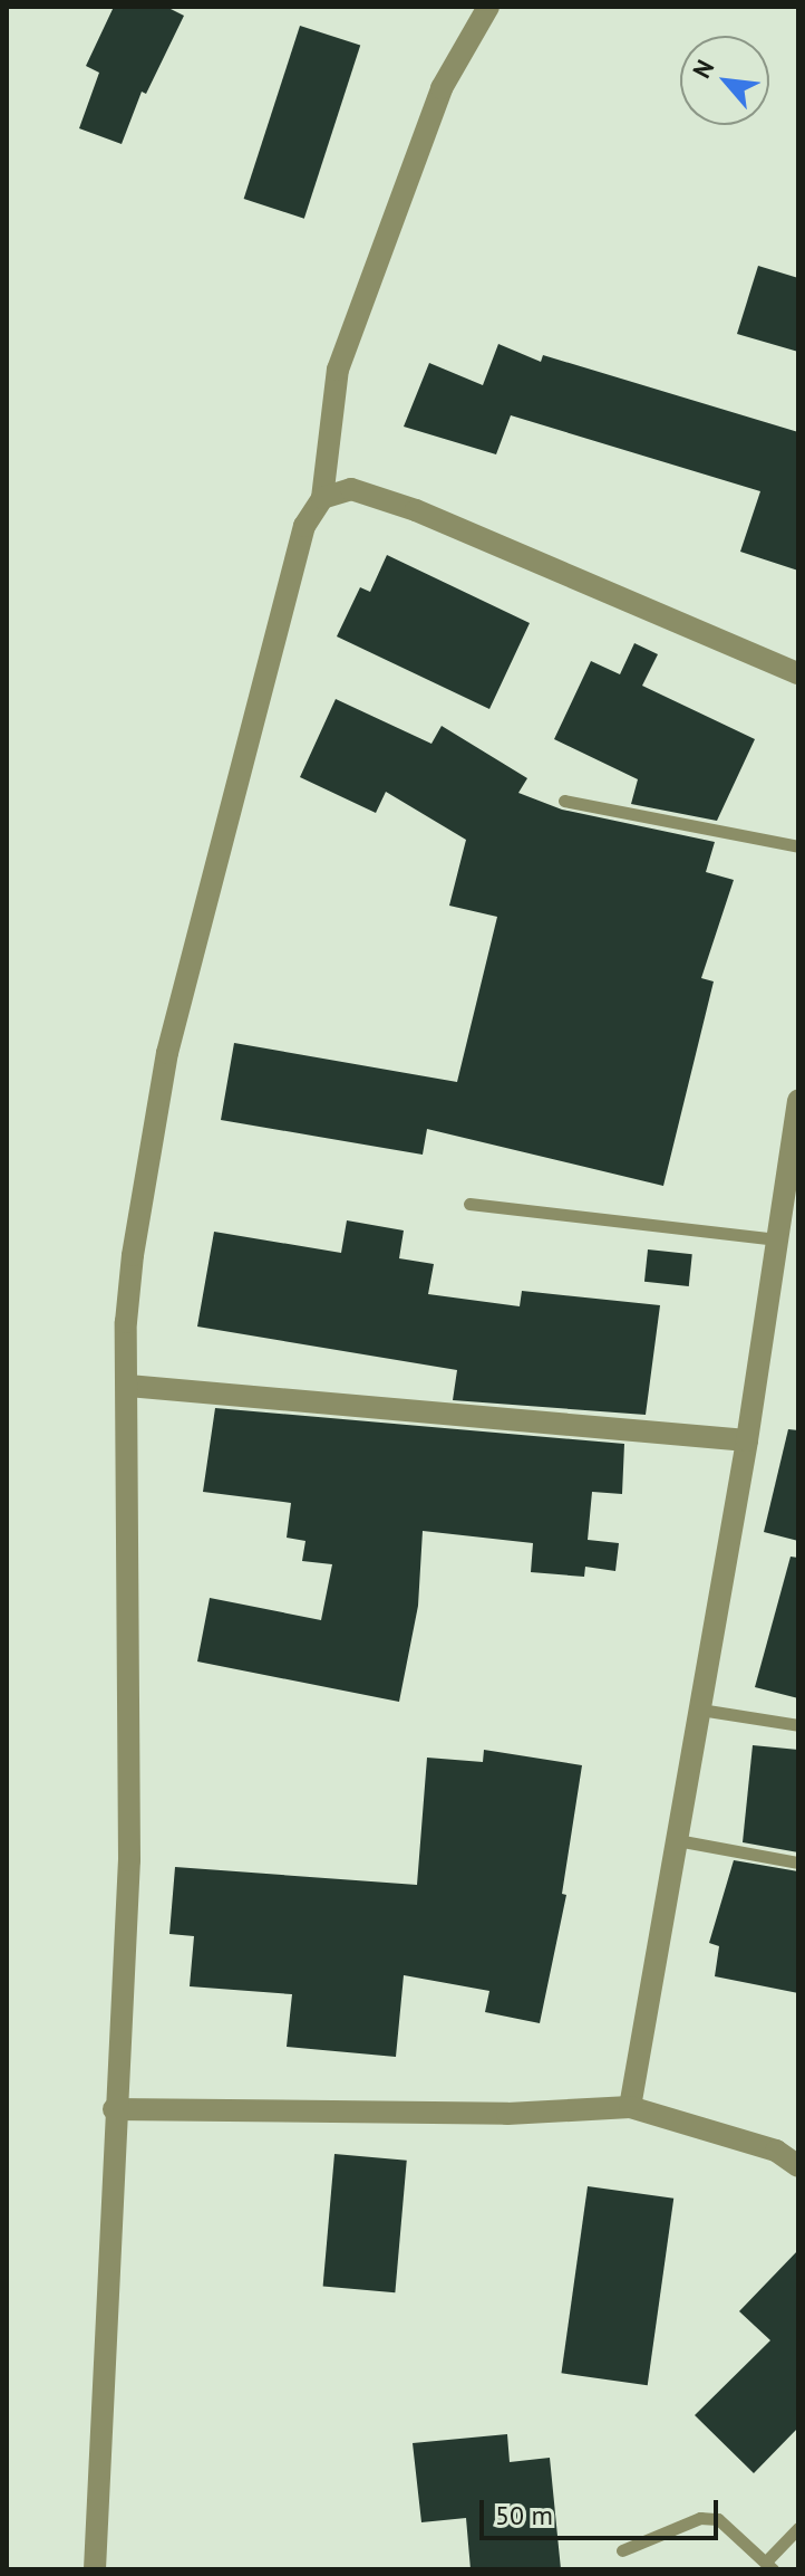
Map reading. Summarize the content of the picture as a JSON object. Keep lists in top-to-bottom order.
{
  "scale_bar": "50 m",
  "north": "top left"
}
